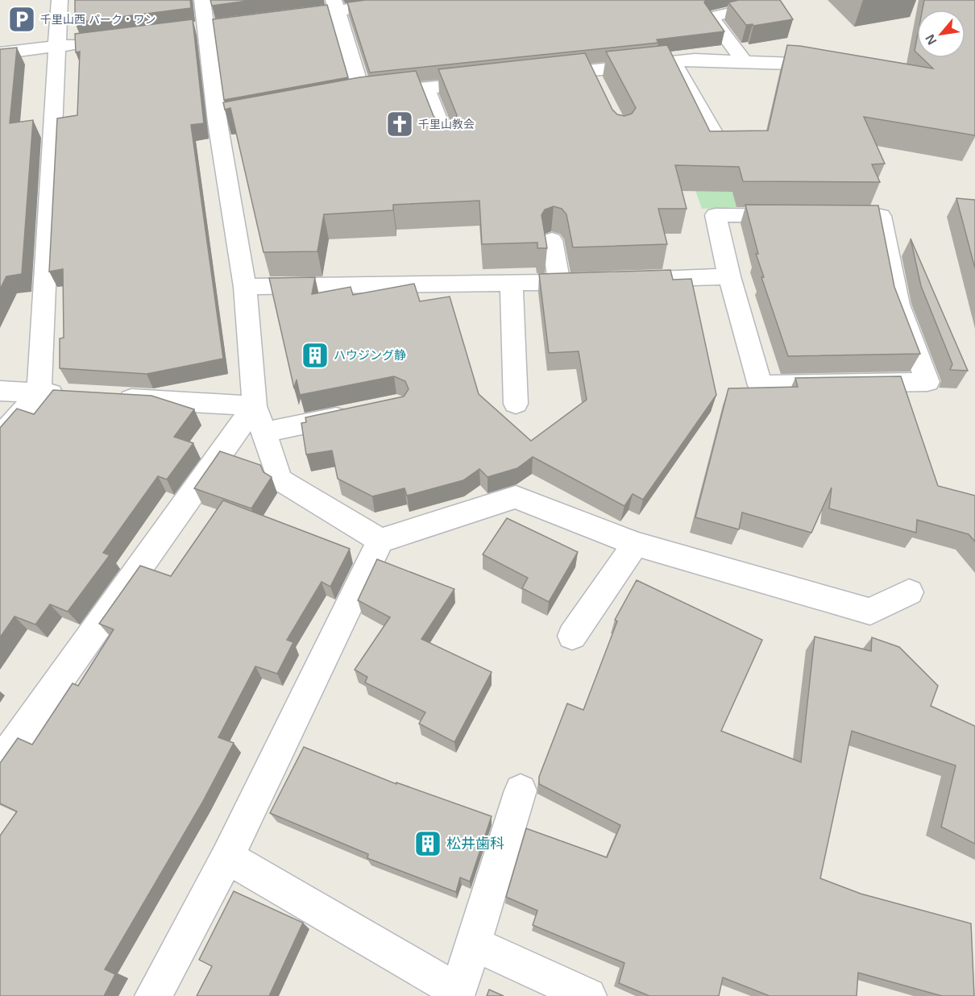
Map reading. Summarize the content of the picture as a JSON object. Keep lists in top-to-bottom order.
{
  "places": {
    "parking": ["千里山西 パーク・ワン"],
    "church": ["千里山教会"],
    "building": ["ハウジング静", "松井歯科"]
  },
  "north": "bottom left"
}
